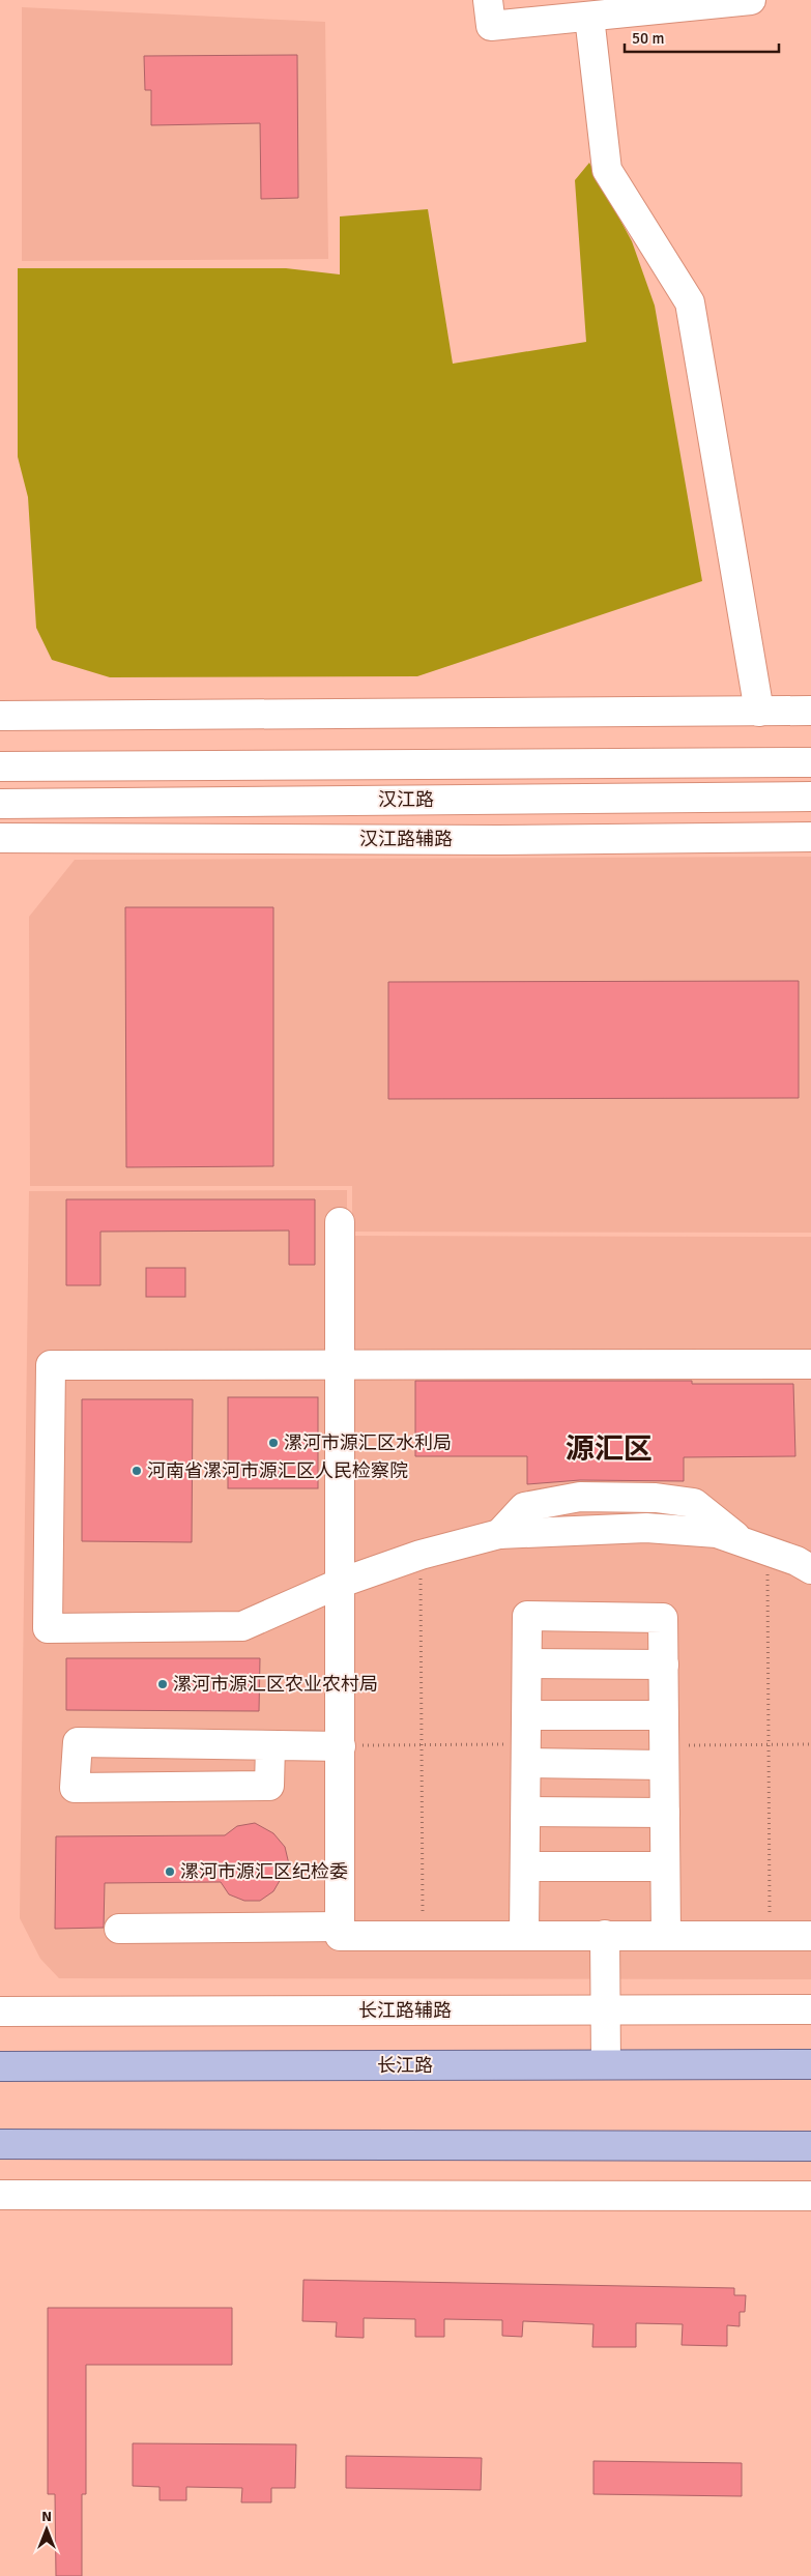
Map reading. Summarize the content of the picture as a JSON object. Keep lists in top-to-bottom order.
{
  "streets": {
    "main road": ["长江路"],
    "street": ["汉江路", "汉江路辅路", "长江路辅路"]
  },
  "districts": ["源汇区"],
  "places": [
    "漯河市源汇区水利局",
    "河南省漯河市源汇区人民检察院",
    "漯河市源汇区农业农村局",
    "漯河市源汇区纪检委"
  ],
  "scale_bar": "50 m",
  "north": "top"
}
